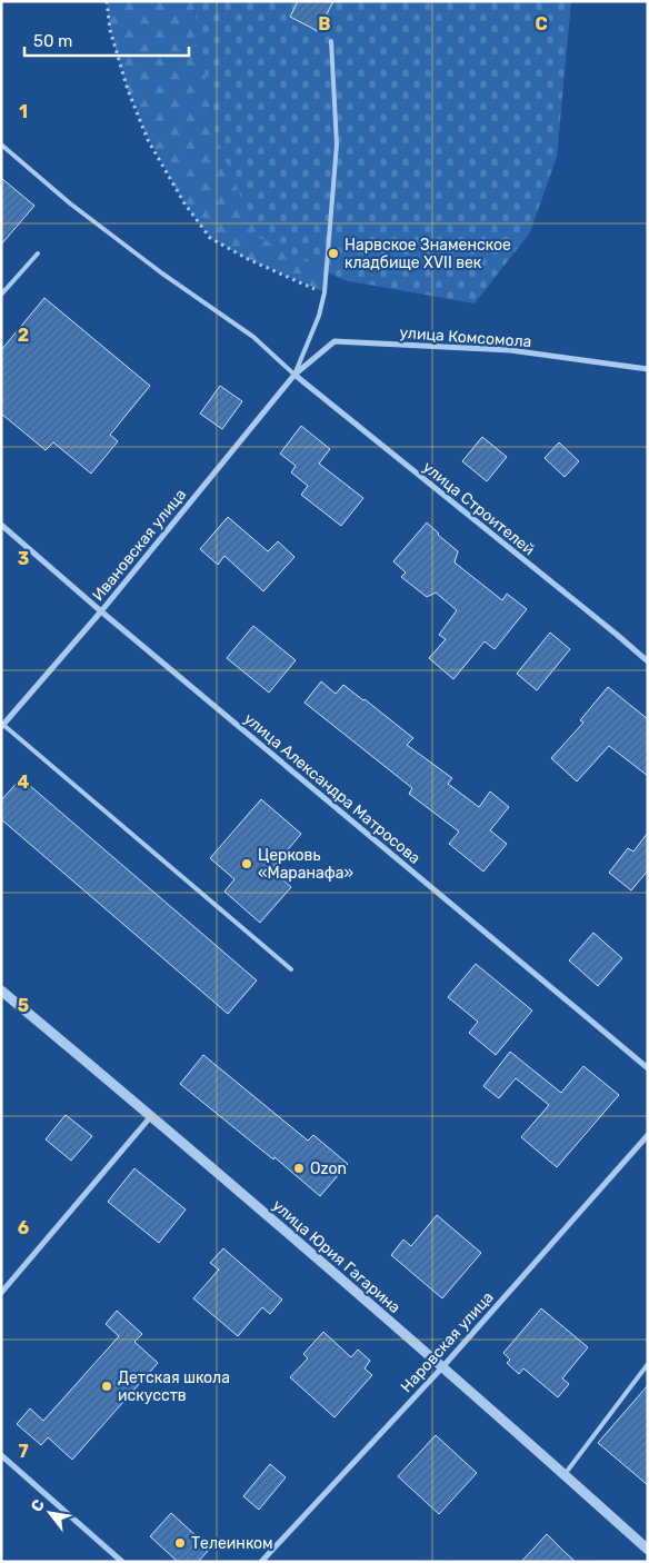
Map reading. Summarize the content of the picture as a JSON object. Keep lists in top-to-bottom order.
{
  "streets": {
    "street": [
      "улица Комсомола",
      "улица Строителей",
      "Ивановская улица",
      "улица Александра Матросова",
      "улица Юрия Гагарина",
      "Наровская улица"
    ]
  },
  "crossings": [
    ["улица Комсомола", "улица Строителей"],
    ["улица Комсомола", "Ивановская улица"],
    ["улица Строителей", "Ивановская улица"],
    ["Ивановская улица", "улица Александра Матросова"],
    ["улица Юрия Гагарина", "Наровская улица"]
  ],
  "places": [
    "Нарвское Знаменское кладбище XVII век",
    "Церковь «Маранафа»",
    "Ozon",
    "Детская школа искусств",
    "Телеинком"
  ],
  "scale_bar": "50 m",
  "north": "top left",
  "grid": {
    "columns": ["B", "C"],
    "rows": [
      "1",
      "2",
      "3",
      "4",
      "5",
      "6",
      "7"
    ]
  }
}
